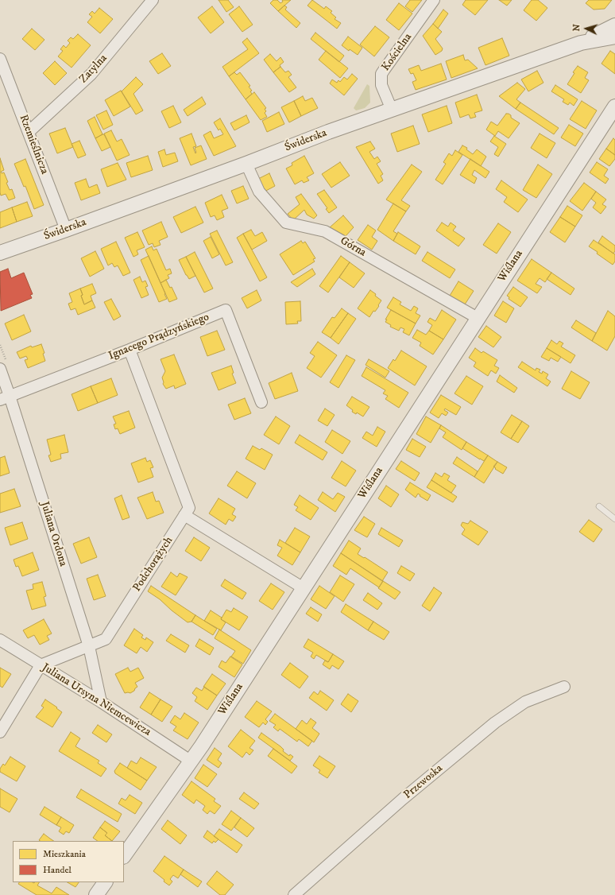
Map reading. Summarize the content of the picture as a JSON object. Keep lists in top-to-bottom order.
{
  "streets": {
    "street": [
      "Kościelna",
      "Zatylna",
      "Świderska",
      "Rzemieślnicza",
      "Górna",
      "Wiślana",
      "Ignacego Prądzyńskiego",
      "Juliana Ordona",
      "Podchorążych",
      "Juliana Ursyna Niemcewicza",
      "Przewoska"
    ]
  },
  "crossings": [
    ["Kościelna", "Świderska"],
    ["Zatylna", "Rzemieślnicza"],
    ["Świderska", "Rzemieślnicza"],
    ["Świderska", "Górna"],
    ["Górna", "Wiślana"],
    ["Wiślana", "Juliana Ursyna Niemcewicza"],
    ["Ignacego Prądzyńskiego", "Juliana Ordona"],
    ["Ignacego Prądzyńskiego", "Podchorążych"],
    ["Juliana Ordona", "Podchorążych"],
    ["Juliana Ordona", "Juliana Ursyna Niemcewicza"],
    ["Podchorążych", "Juliana Ursyna Niemcewicza"]
  ],
  "legend": ["Mieszkania", "Handel"],
  "north": "left"
}
